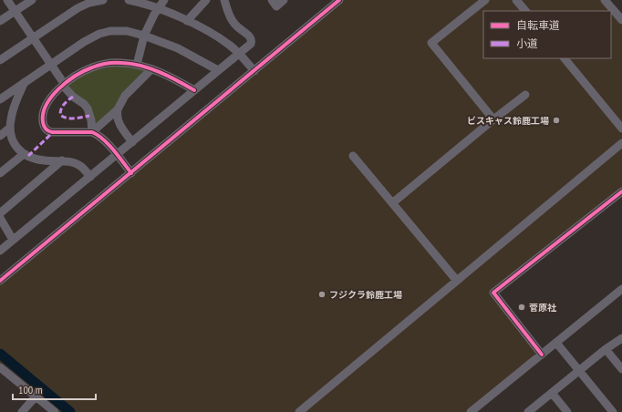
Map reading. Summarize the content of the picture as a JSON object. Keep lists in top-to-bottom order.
{
  "places": ["ビスキャス鈴鹿工場", "フジクラ鈴鹿工場", "菅原社"],
  "legend": ["自転車道", "小道"],
  "scale_bar": "100 m"
}
